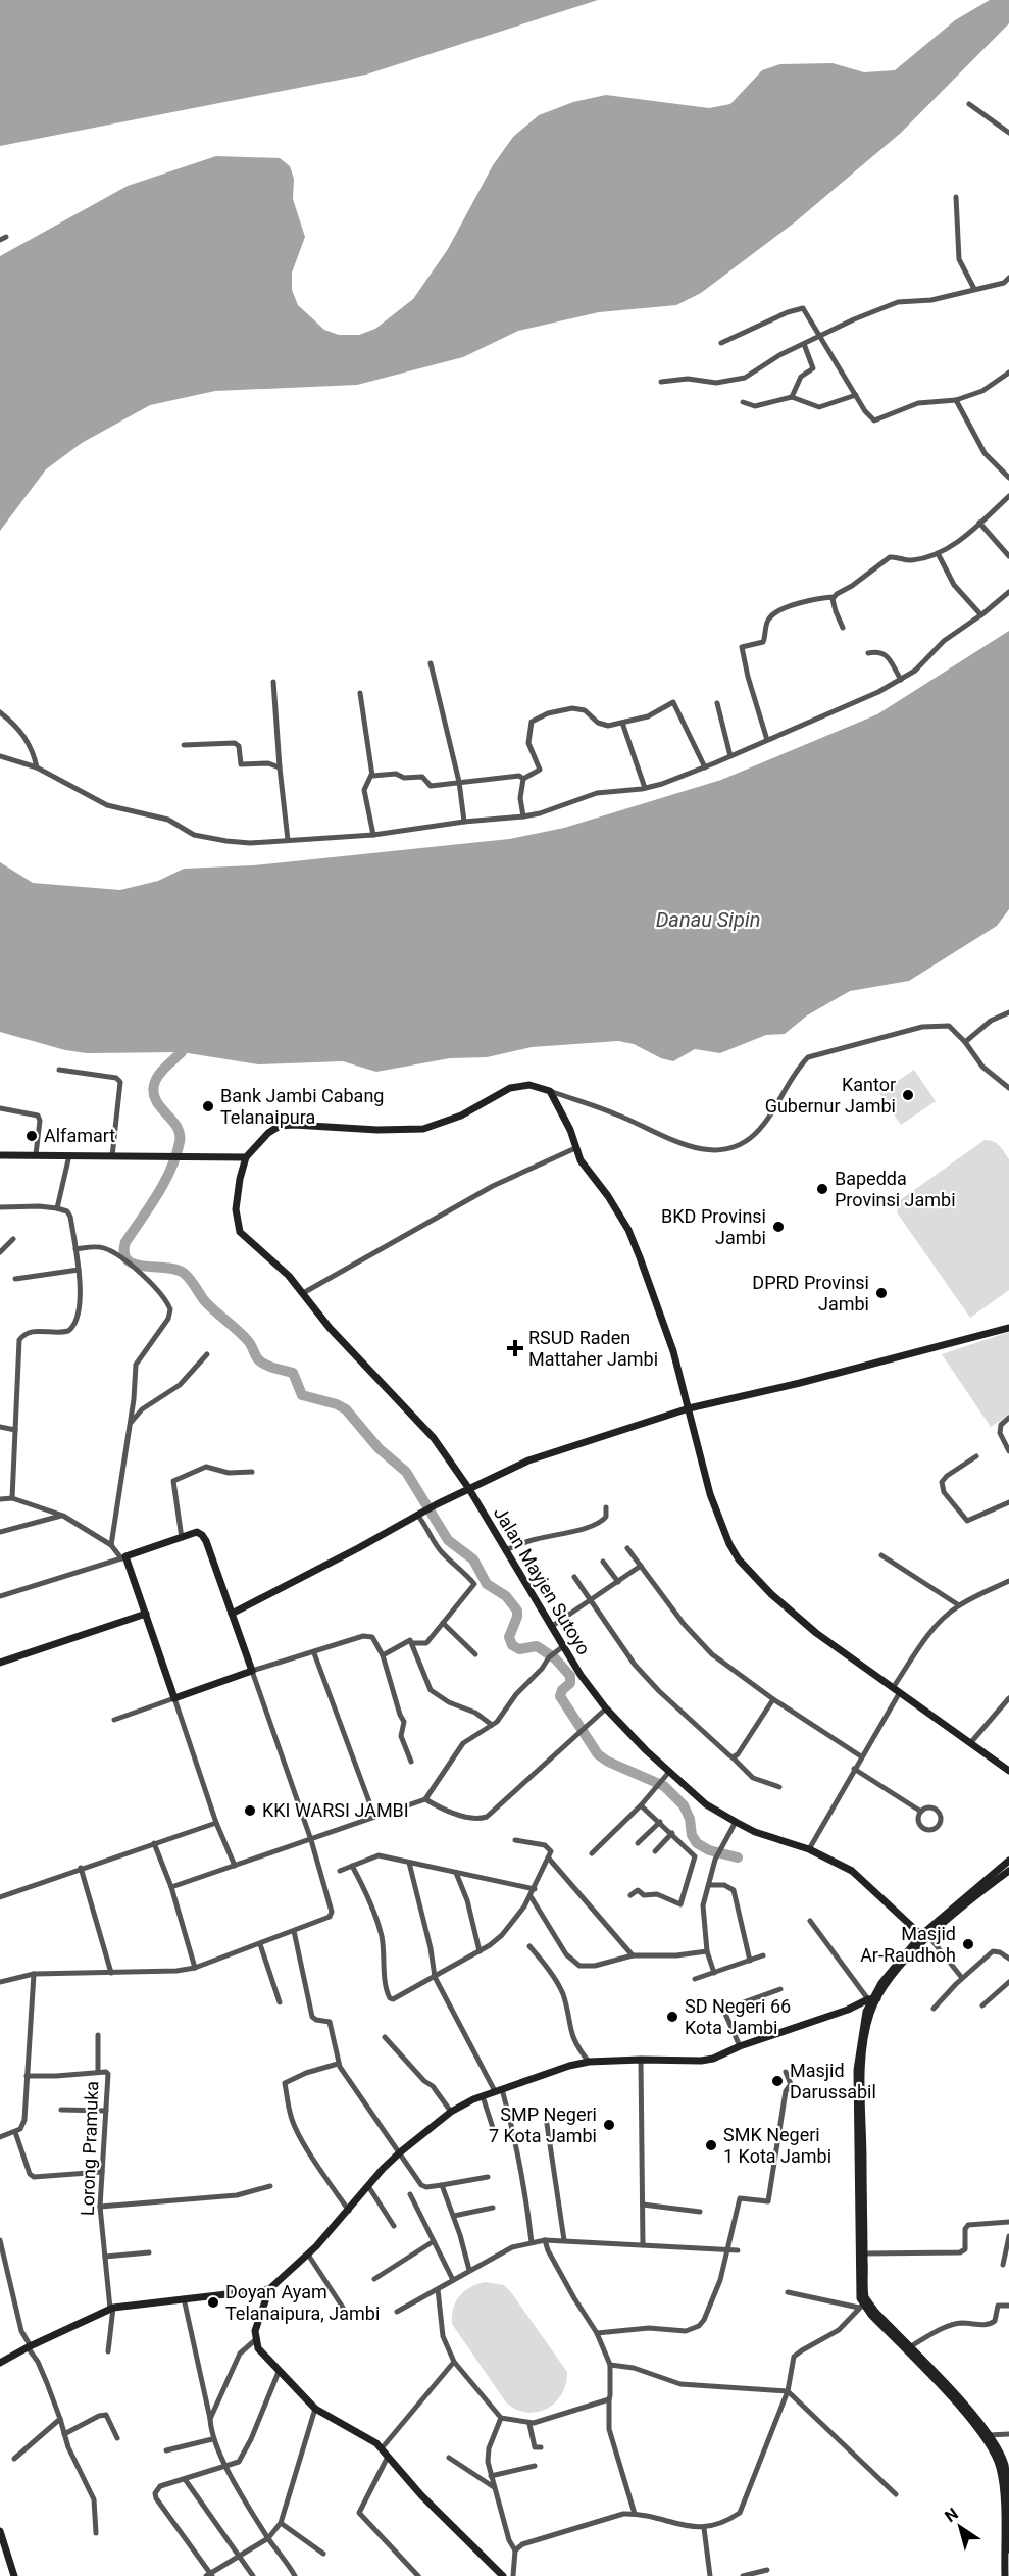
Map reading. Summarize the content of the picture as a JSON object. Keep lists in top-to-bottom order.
{
  "streets": {
    "street": ["Jalan Mayjen Sutoyo", "Lorong Pramuka"]
  },
  "water": ["Danau Sipin"],
  "places": {
    "other": [
      "Kantor Gubernur Jambi",
      "Bank Jambi Cabang Telanaipura",
      "Alfamart",
      "Bapedda Provinsi Jambi",
      "BKD Provinsi Jambi",
      "DPRD Provinsi Jambi",
      "KKI WARSI JAMBI",
      "Masjid Ar-Raudhoh",
      "SD Negeri 66 Kota Jambi",
      "Masjid Darussabil",
      "SMP Negeri 7 Kota Jambi",
      "SMK Negeri 1 Kota Jambi",
      "Doyan Ayam Telanaipura, Jambi"
    ],
    "health": ["RSUD Raden Mattaher Jambi"]
  },
  "north": "top left"
}
